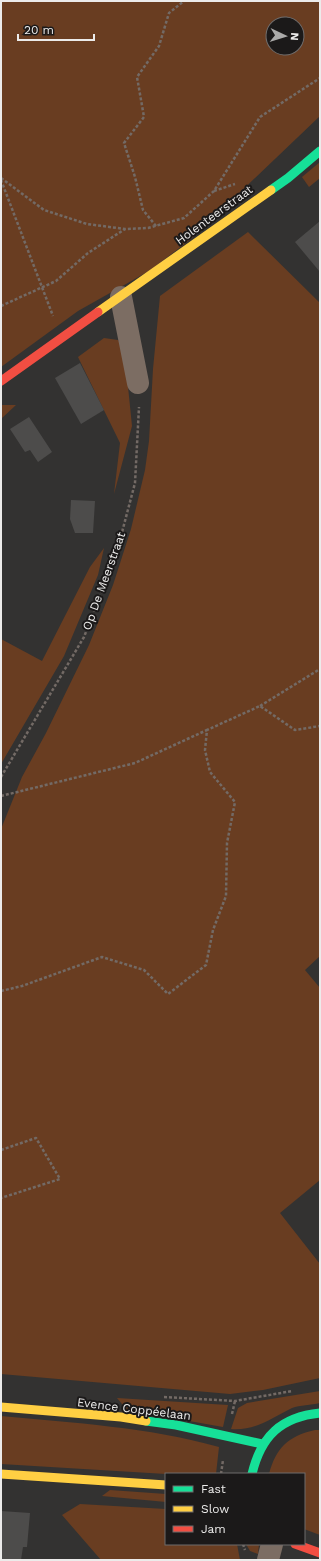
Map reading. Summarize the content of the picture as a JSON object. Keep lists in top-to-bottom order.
{
  "streets": {
    "street": ["Holenteerstraat", "Evence Coppéelaan"],
    "path": ["Op De Meerstraat"]
  },
  "legend": ["Fast", "Slow", "Jam"],
  "scale_bar": "20 m",
  "north": "right"
}
